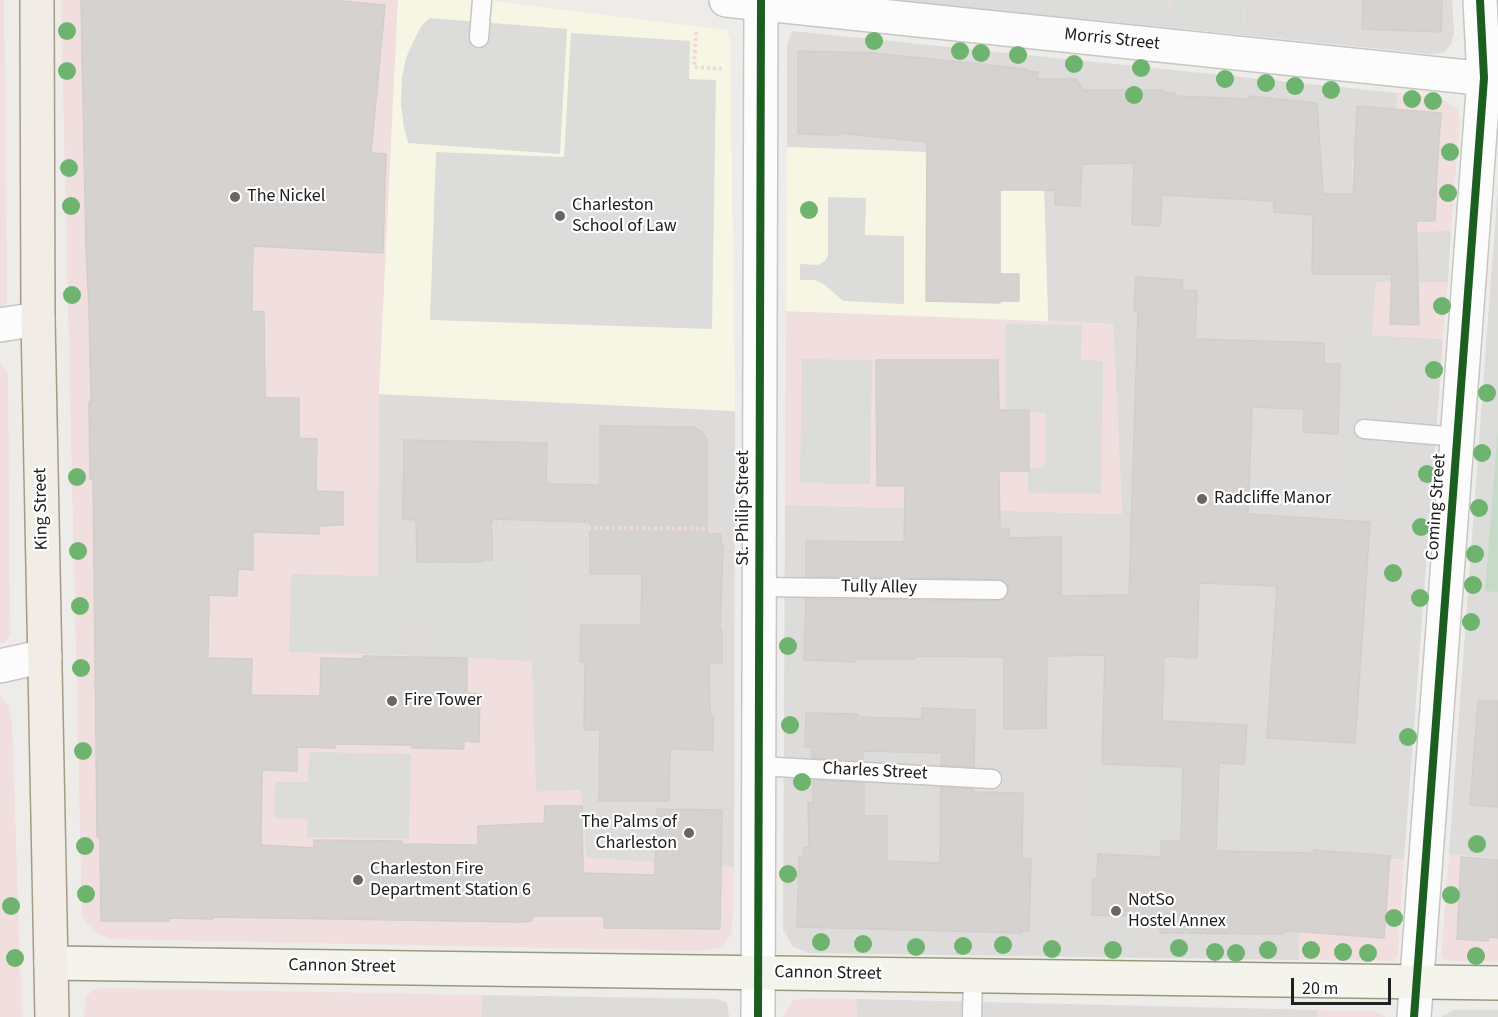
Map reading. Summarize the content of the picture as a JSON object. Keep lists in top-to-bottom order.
{
  "streets": {
    "main road": ["King Street", "Cannon Street"],
    "street": ["Morris Street", "Coming Street", "St. Philip Street"],
    "lane": ["Tully Alley", "Charles Street"]
  },
  "crossings": [
    ["Morris Street", "Coming Street"],
    ["Morris Street", "St. Philip Street"],
    ["Coming Street", "Cannon Street"],
    ["St. Philip Street", "Tully Alley"],
    ["St. Philip Street", "Charles Street"],
    ["St. Philip Street", "Cannon Street"],
    ["King Street", "Cannon Street"]
  ],
  "places": [
    "The Nickel",
    "Charleston School of Law",
    "Radcliffe Manor",
    "Fire Tower",
    "The Palms of Charleston",
    "Charleston Fire Department Station 6",
    "NotSo Hostel Annex"
  ],
  "scale_bar": "20 m"
}
